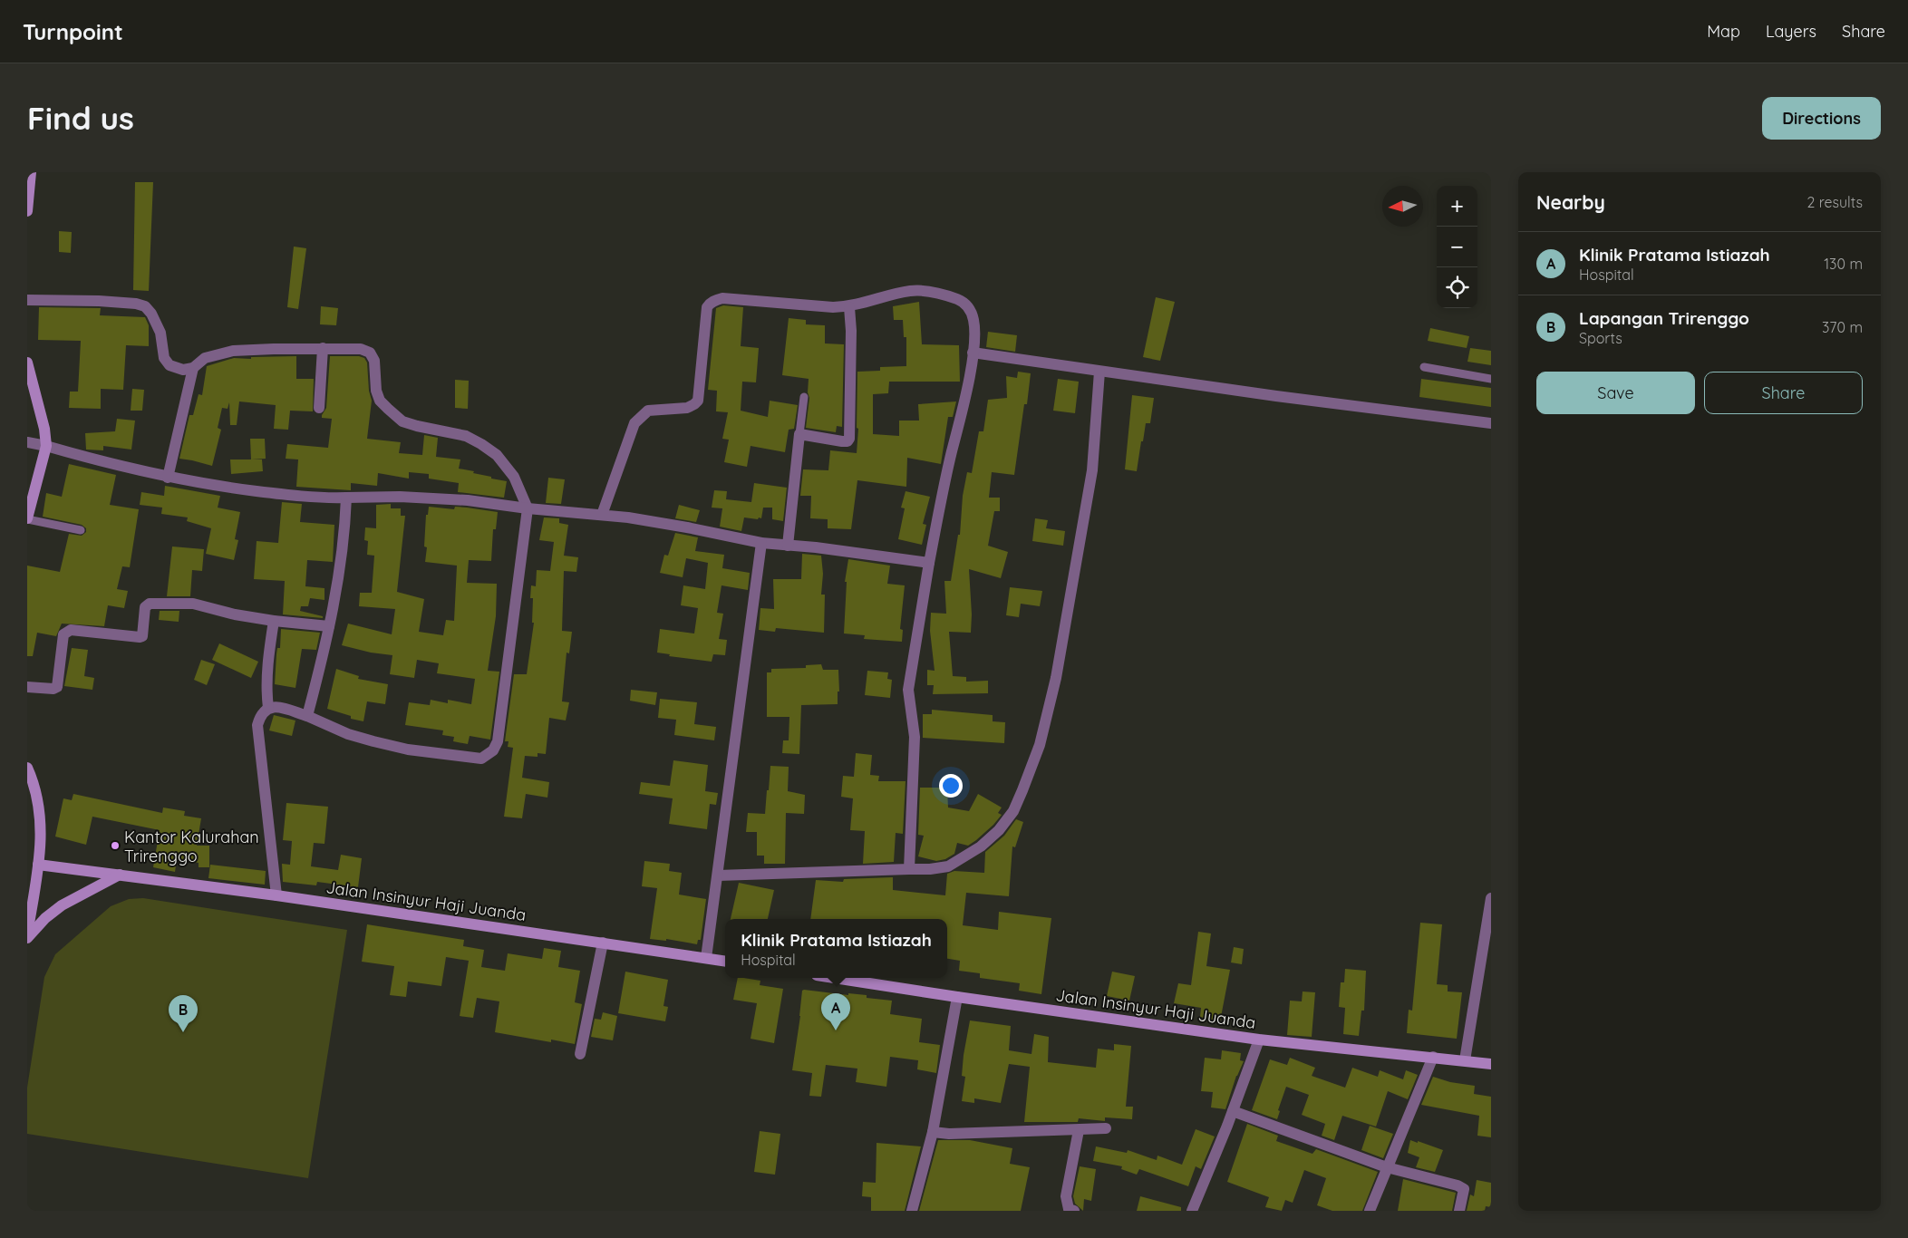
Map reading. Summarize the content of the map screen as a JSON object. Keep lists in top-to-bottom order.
{
  "streets": {
    "main road": ["Jalan Insinyur Haji Juanda"]
  },
  "places": ["Kantor Kalurahan Trirenggo"],
  "north": "left",
  "page": {
    "header": "Turnpoint",
    "nav": ["Map", "Layers", "Share"],
    "buttons": [
      "Directions",
      ["Save", "Share"]
    ],
    "title": "Find us",
    "heading": ["Nearby", "2 results"],
    "map_buttons": ["+", "−"],
    "list": [
      {
        "mark": "A",
        "name": "Klinik Pratama Istiazah",
        "note": "Hospital",
        "value": "130 m"
      },
      {
        "mark": "B",
        "name": "Lapangan Trirenggo",
        "note": "Sports",
        "value": "370 m"
      }
    ],
    "popup": ["Klinik Pratama Istiazah", "Hospital"],
    "pins": ["A", "B"]
  }
}
